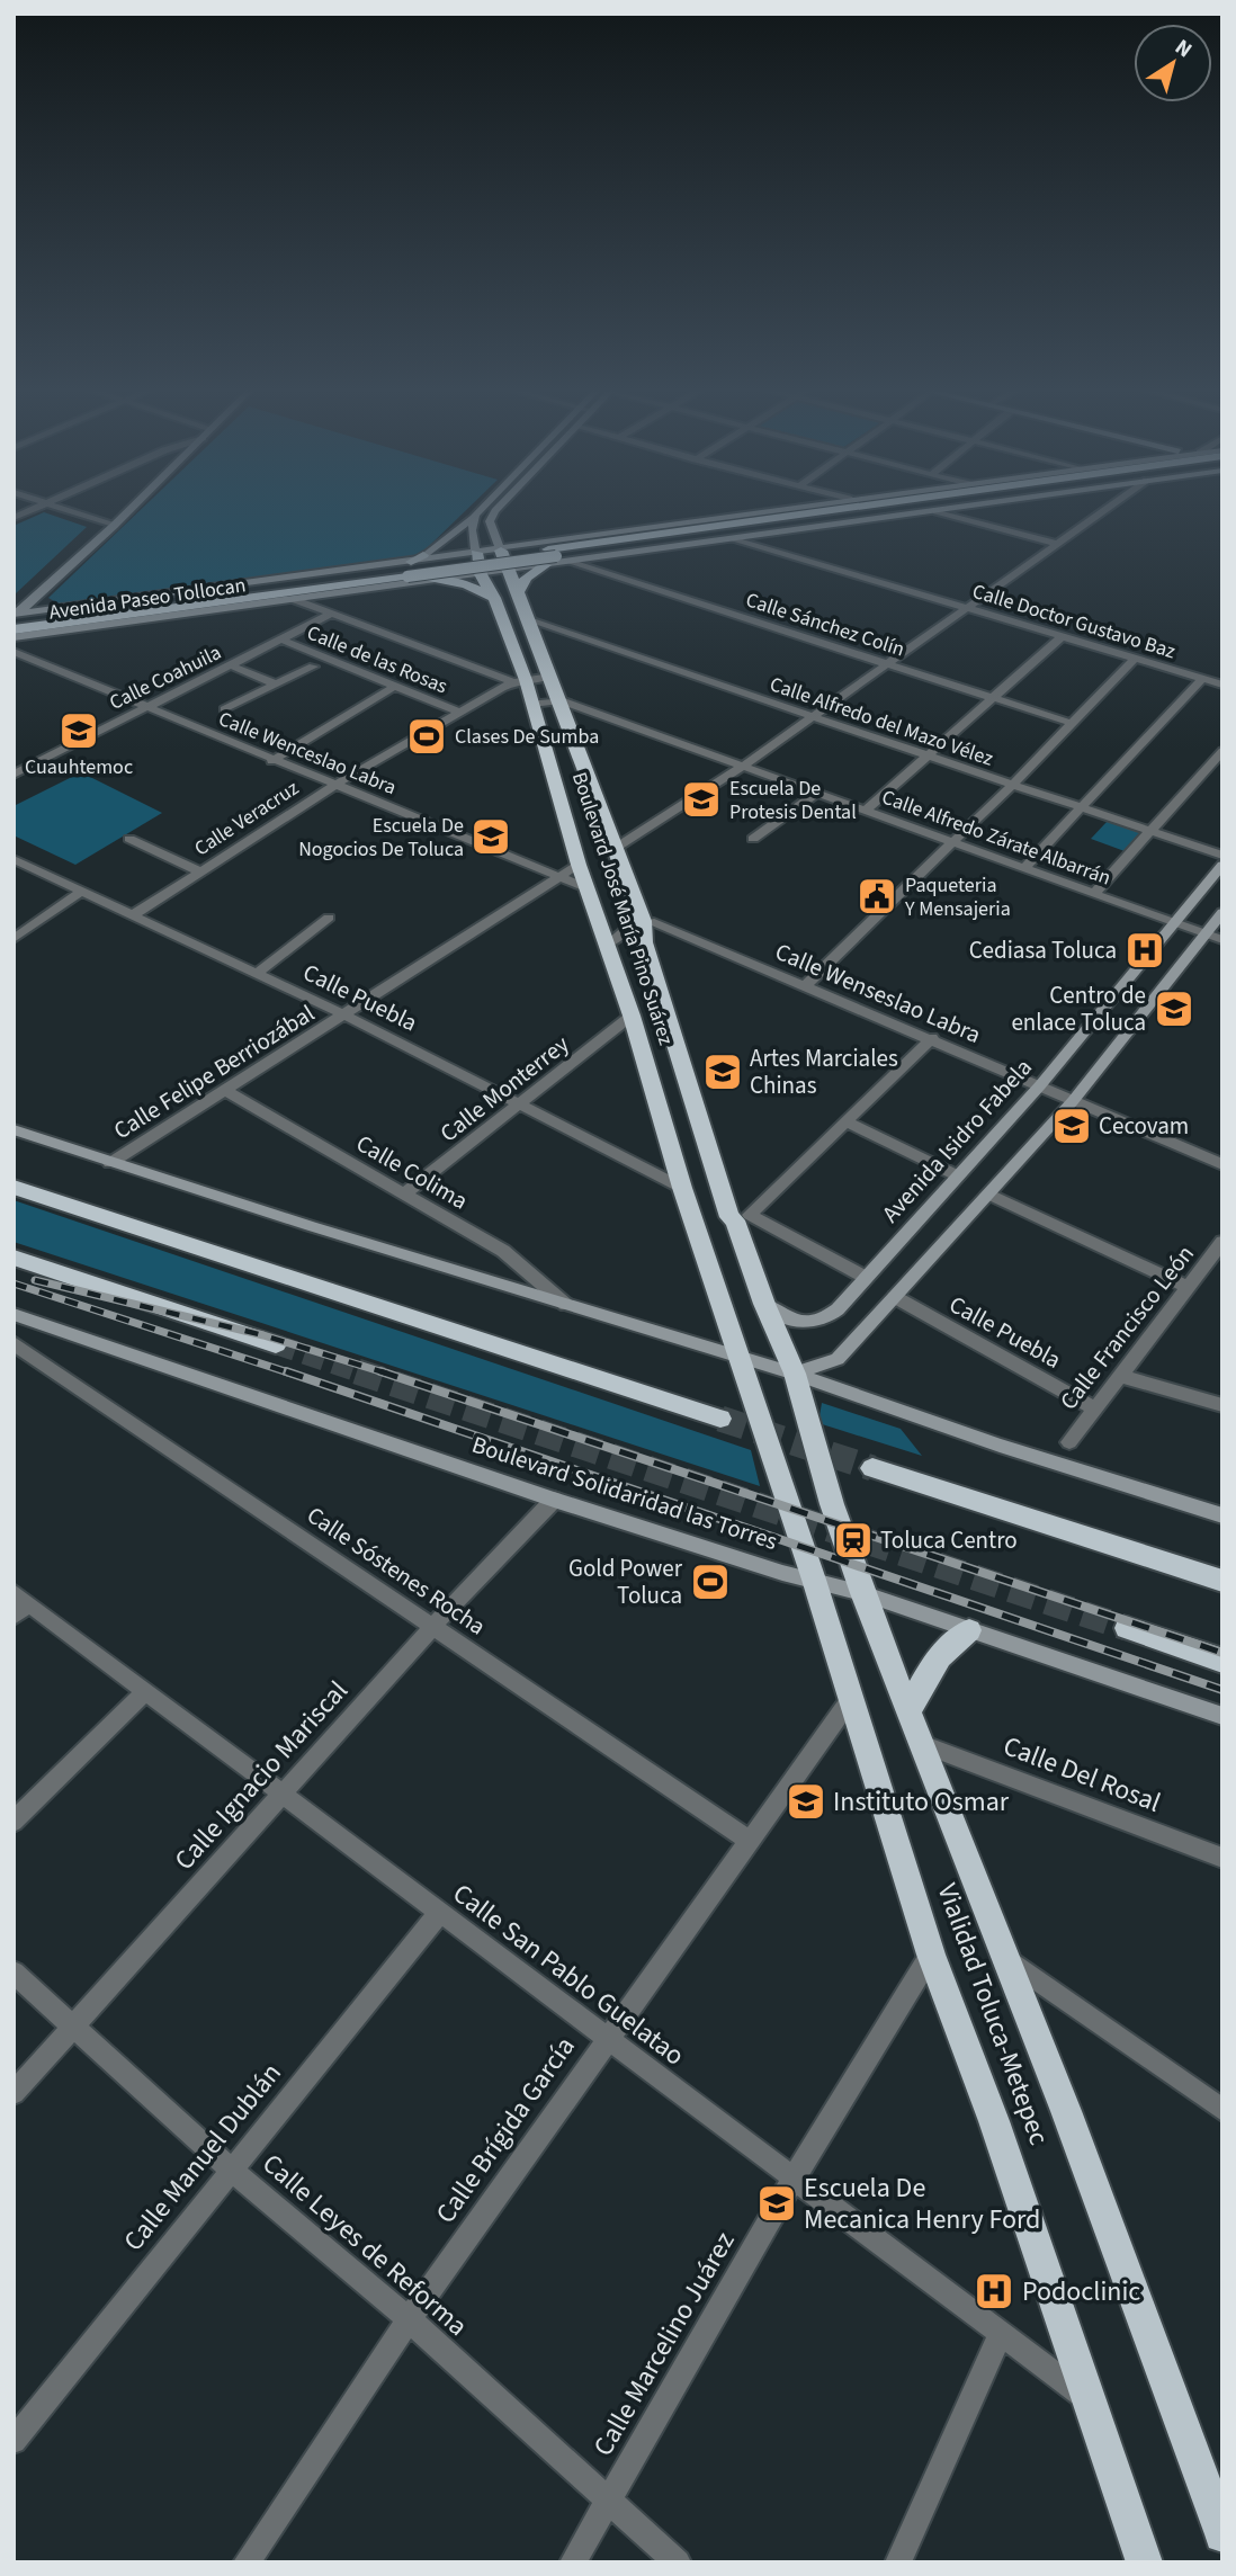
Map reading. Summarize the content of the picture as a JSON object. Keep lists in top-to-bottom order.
{
  "streets": {
    "highway": ["Avenida Paseo Tollocan", "Boulevard José María Pino Suárez", "Vialidad Toluca-Metepec"],
    "main road": ["Avenida Isidro Fabela", "Boulevard Solidaridad las Torres"],
    "street": [
      "Calle Doctor Gustavo Baz",
      "Calle Sánchez Colín",
      "Calle de las Rosas",
      "Calle Coahuila",
      "Calle Alfredo del Mazo Vélez",
      "Calle Wenceslao Labra",
      "Calle Veracruz",
      "Calle Alfredo Zárate Albarrán",
      "Calle Wenseslao Labra",
      "Calle Puebla",
      "Calle Felipe Berriozábal",
      "Calle Monterrey",
      "Calle Colima",
      "Calle Francisco León",
      "Calle Sóstenes Rocha",
      "Calle Del Rosal",
      "Calle Ignacio Mariscal",
      "Calle San Pablo Guelatao",
      "Calle Brígida García",
      "Calle Manuel Dublán",
      "Calle Leyes de Reforma",
      "Calle Marcelino Juárez"
    ]
  },
  "crossings": [
    ["Avenida Paseo Tollocan", "Calle Doctor Gustavo Baz"],
    ["Avenida Paseo Tollocan", "Calle Sánchez Colín"],
    ["Avenida Paseo Tollocan", "Boulevard José María Pino Suárez"],
    ["Calle de las Rosas", "Calle Coahuila"],
    ["Calle de las Rosas", "Calle Veracruz"],
    ["Calle Coahuila", "Calle Wenceslao Labra"],
    ["Calle Alfredo del Mazo Vélez", "Boulevard José María Pino Suárez"],
    ["Calle Wenceslao Labra", "Calle Veracruz"],
    ["Calle Wenceslao Labra", "Boulevard José María Pino Suárez"],
    ["Calle Wenceslao Labra", "Calle Felipe Berriozábal"],
    ["Calle Veracruz", "Boulevard José María Pino Suárez"],
    ["Calle Veracruz", "Calle Puebla"],
    ["Calle Alfredo Zárate Albarrán", "Boulevard José María Pino Suárez"],
    ["Calle Alfredo Zárate Albarrán", "Avenida Isidro Fabela"],
    ["Boulevard José María Pino Suárez", "Calle Wenseslao Labra"],
    ["Boulevard José María Pino Suárez", "Calle Puebla"],
    ["Boulevard José María Pino Suárez", "Calle Felipe Berriozábal"],
    ["Boulevard José María Pino Suárez", "Calle Monterrey"],
    ["Boulevard José María Pino Suárez", "Avenida Isidro Fabela"],
    ["Boulevard José María Pino Suárez", "Vialidad Toluca-Metepec"],
    ["Calle Wenseslao Labra", "Avenida Isidro Fabela"],
    ["Calle Puebla", "Calle Felipe Berriozábal"],
    ["Calle Puebla", "Calle Monterrey"],
    ["Calle Puebla", "Calle Francisco León"],
    ["Calle Felipe Berriozábal", "Calle Colima"],
    ["Calle Monterrey", "Calle Colima"],
    ["Boulevard Solidaridad las Torres", "Calle Ignacio Mariscal"],
    ["Boulevard Solidaridad las Torres", "Vialidad Toluca-Metepec"],
    ["Calle Sóstenes Rocha", "Calle Ignacio Mariscal"],
    ["Calle Sóstenes Rocha", "Calle Brígida García"],
    ["Calle Del Rosal", "Vialidad Toluca-Metepec"],
    ["Calle Ignacio Mariscal", "Calle San Pablo Guelatao"],
    ["Calle Ignacio Mariscal", "Calle Leyes de Reforma"],
    ["Calle San Pablo Guelatao", "Vialidad Toluca-Metepec"],
    ["Calle San Pablo Guelatao", "Calle Brígida García"],
    ["Calle San Pablo Guelatao", "Calle Manuel Dublán"],
    ["Calle San Pablo Guelatao", "Calle Marcelino Juárez"],
    ["Vialidad Toluca-Metepec", "Calle Brígida García"],
    ["Vialidad Toluca-Metepec", "Calle Marcelino Juárez"],
    ["Calle Brígida García", "Calle Leyes de Reforma"],
    ["Calle Manuel Dublán", "Calle Leyes de Reforma"],
    ["Calle Leyes de Reforma", "Calle Marcelino Juárez"]
  ],
  "places": {
    "school or university": [
      "Cuauhtemoc",
      "Escuela De Protesis Dental",
      "Escuela De Nogocios De Toluca",
      "Centro de enlace Toluca",
      "Artes Marciales Chinas",
      "Cecovam",
      "Instituto Osmar",
      "Escuela De Mecanica Henry Ford"
    ],
    "sports": ["Clases De Sumba", "Gold Power Toluca"],
    "public building": ["Paqueteria Y Mensajeria"],
    "hospital": ["Cediasa Toluca", "Podoclinic"],
    "station": ["Toluca Centro"]
  },
  "north": "top right"
}
